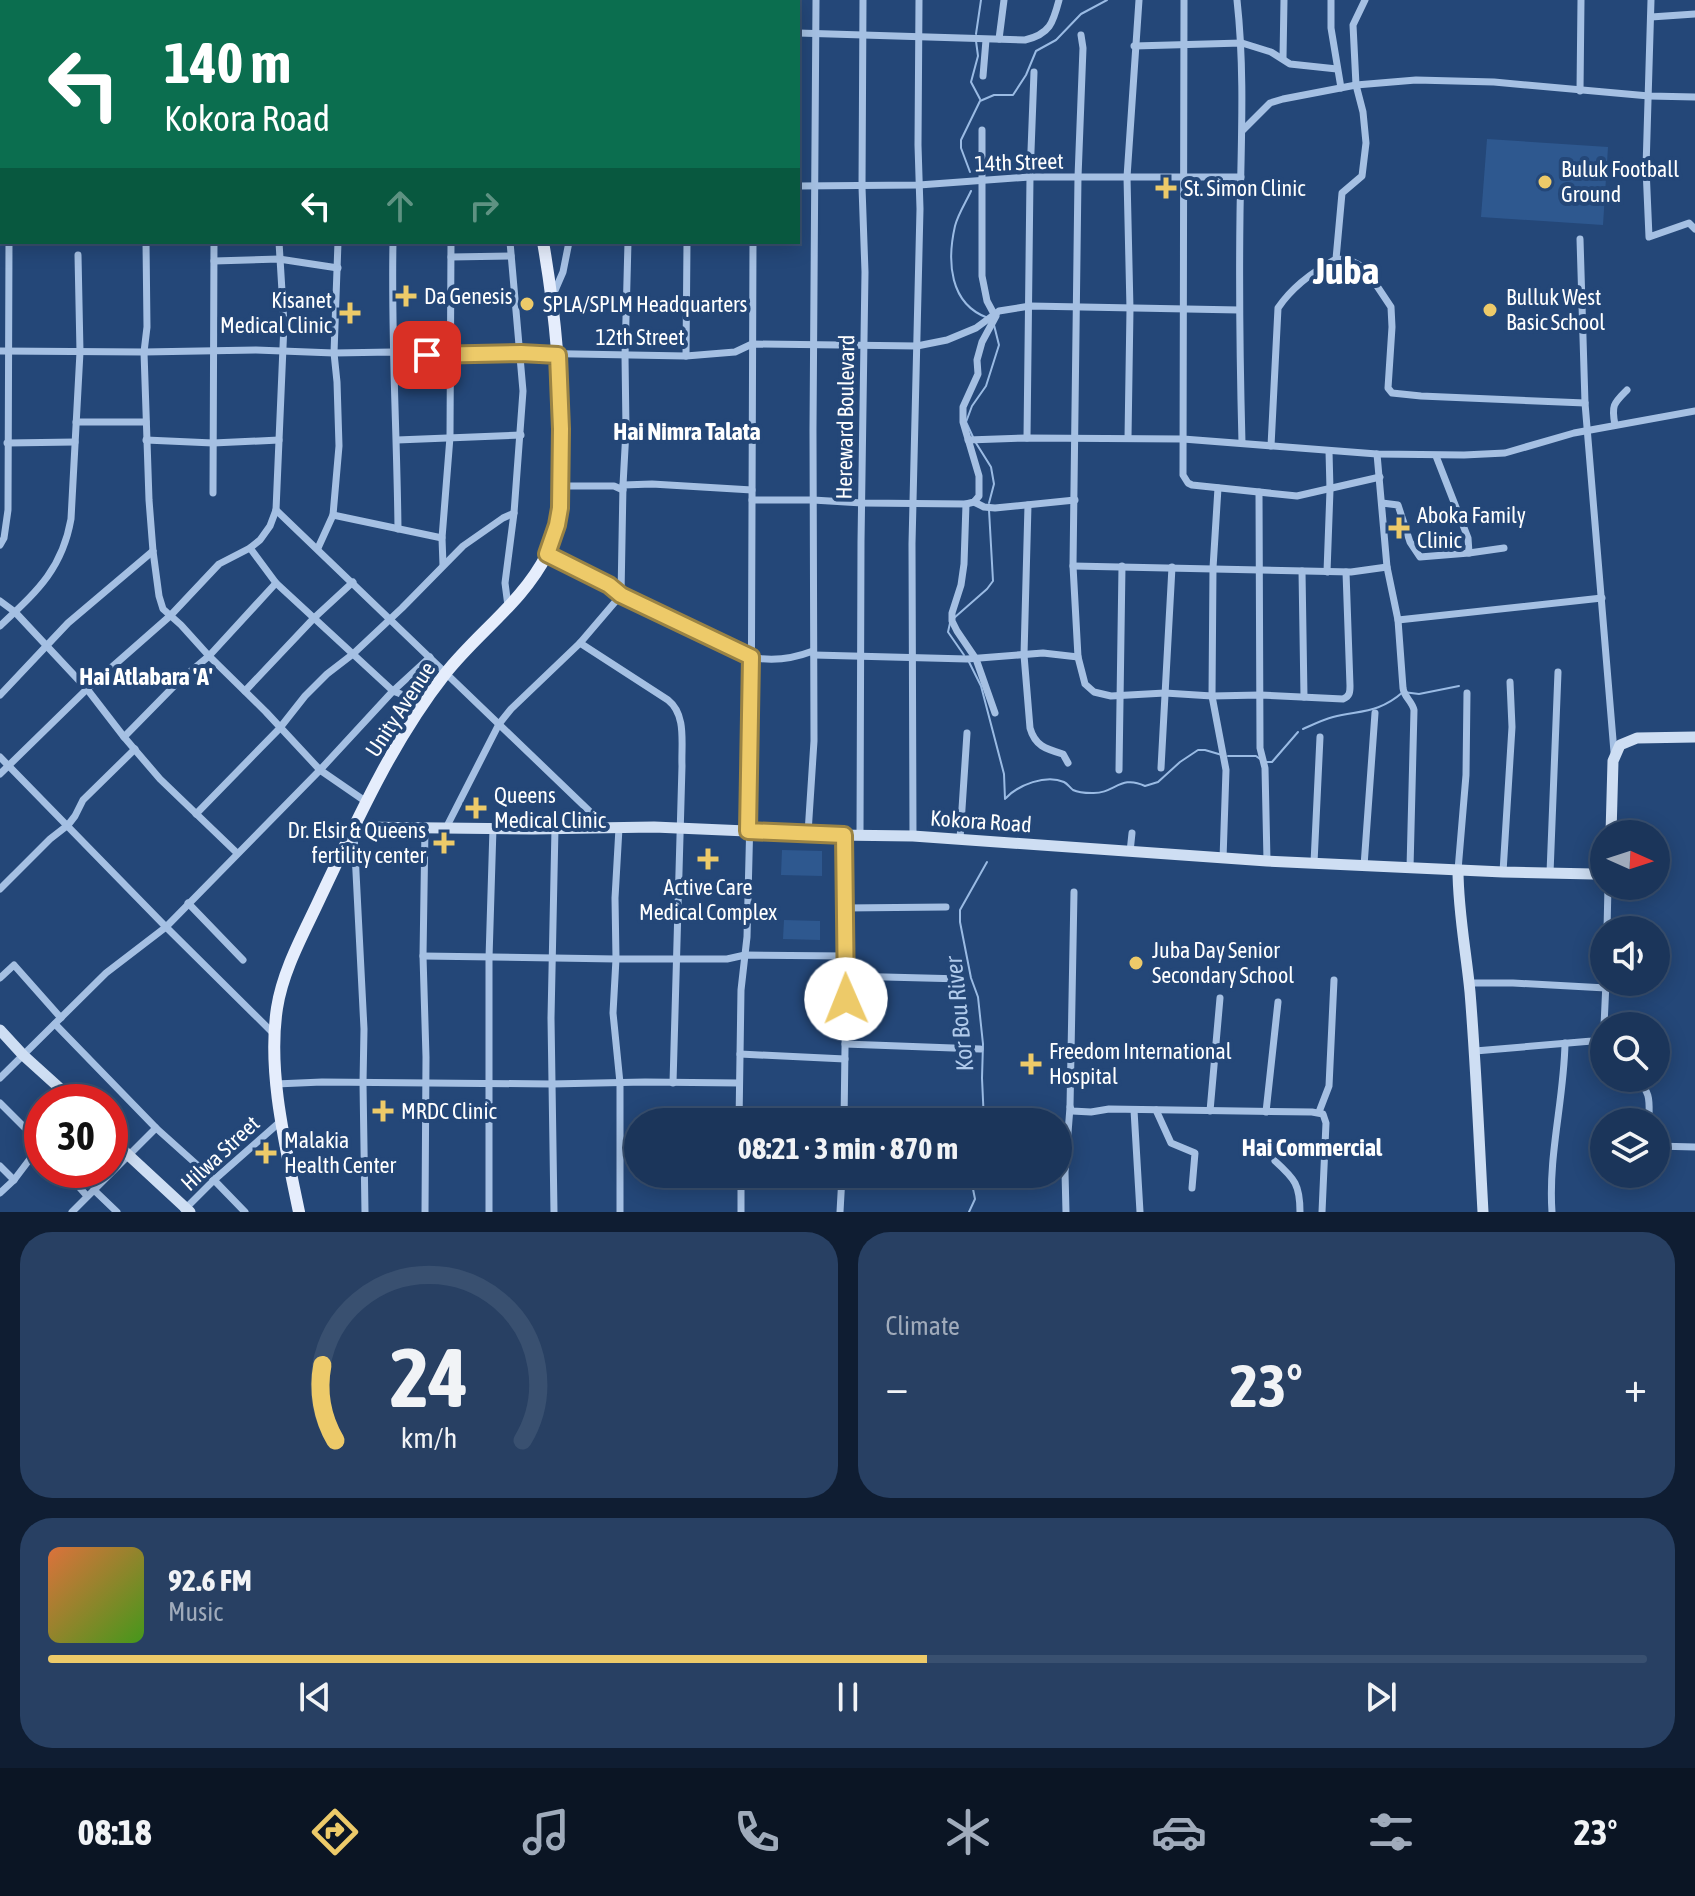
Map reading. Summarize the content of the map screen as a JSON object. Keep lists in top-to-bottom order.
{
  "streets": {
    "main road": ["Unity Avenue"],
    "street": [
      "14th Street",
      "12th Street",
      "Hereward Boulevard",
      "Kokora Road",
      "Hilwa Street"
    ]
  },
  "crossings": [
    ["14th Street", "Hereward Boulevard"],
    ["12th Street", "Hereward Boulevard"],
    ["12th Street", "Unity Avenue"],
    ["Hereward Boulevard", "Kokora Road"],
    ["Unity Avenue", "Kokora Road"],
    ["Unity Avenue", "Hilwa Street"]
  ],
  "districts": [
    "Juba",
    "Hai Nimra Talata",
    "Hai Atlabara 'A'",
    "Hai Commercial"
  ],
  "water": ["Kor Bou River"],
  "places": {
    "other": [
      "Buluk Football Ground",
      "SPLA/SPLM Headquarters",
      "Bulluk West Basic School",
      "Juba Day Senior Secondary School"
    ],
    "health": [
      "St. Simon Clinic",
      "Da Genesis",
      "Kisanet Medical Clinic",
      "Aboka Family Clinic",
      "Queens Medical Clinic",
      "Dr. Elsir & Queens fertility center",
      "Active Care Medical Complex",
      "Freedom International Hospital",
      "MRDC Clinic",
      "Malakia Health Center"
    ]
  },
  "north": "right",
  "page": {
    "turn": ["140 m", "Kokora Road"],
    "limit": "30",
    "trip": "08:21 · 3 min · 870 m",
    "tile": "Climate",
    "heat": ["−", "23°", "+"],
    "song": ["92.6 FM", "Music"],
    "tabs": ["08:18", "23°"],
    "gauge": ["24", "km/h"]
  }
}
